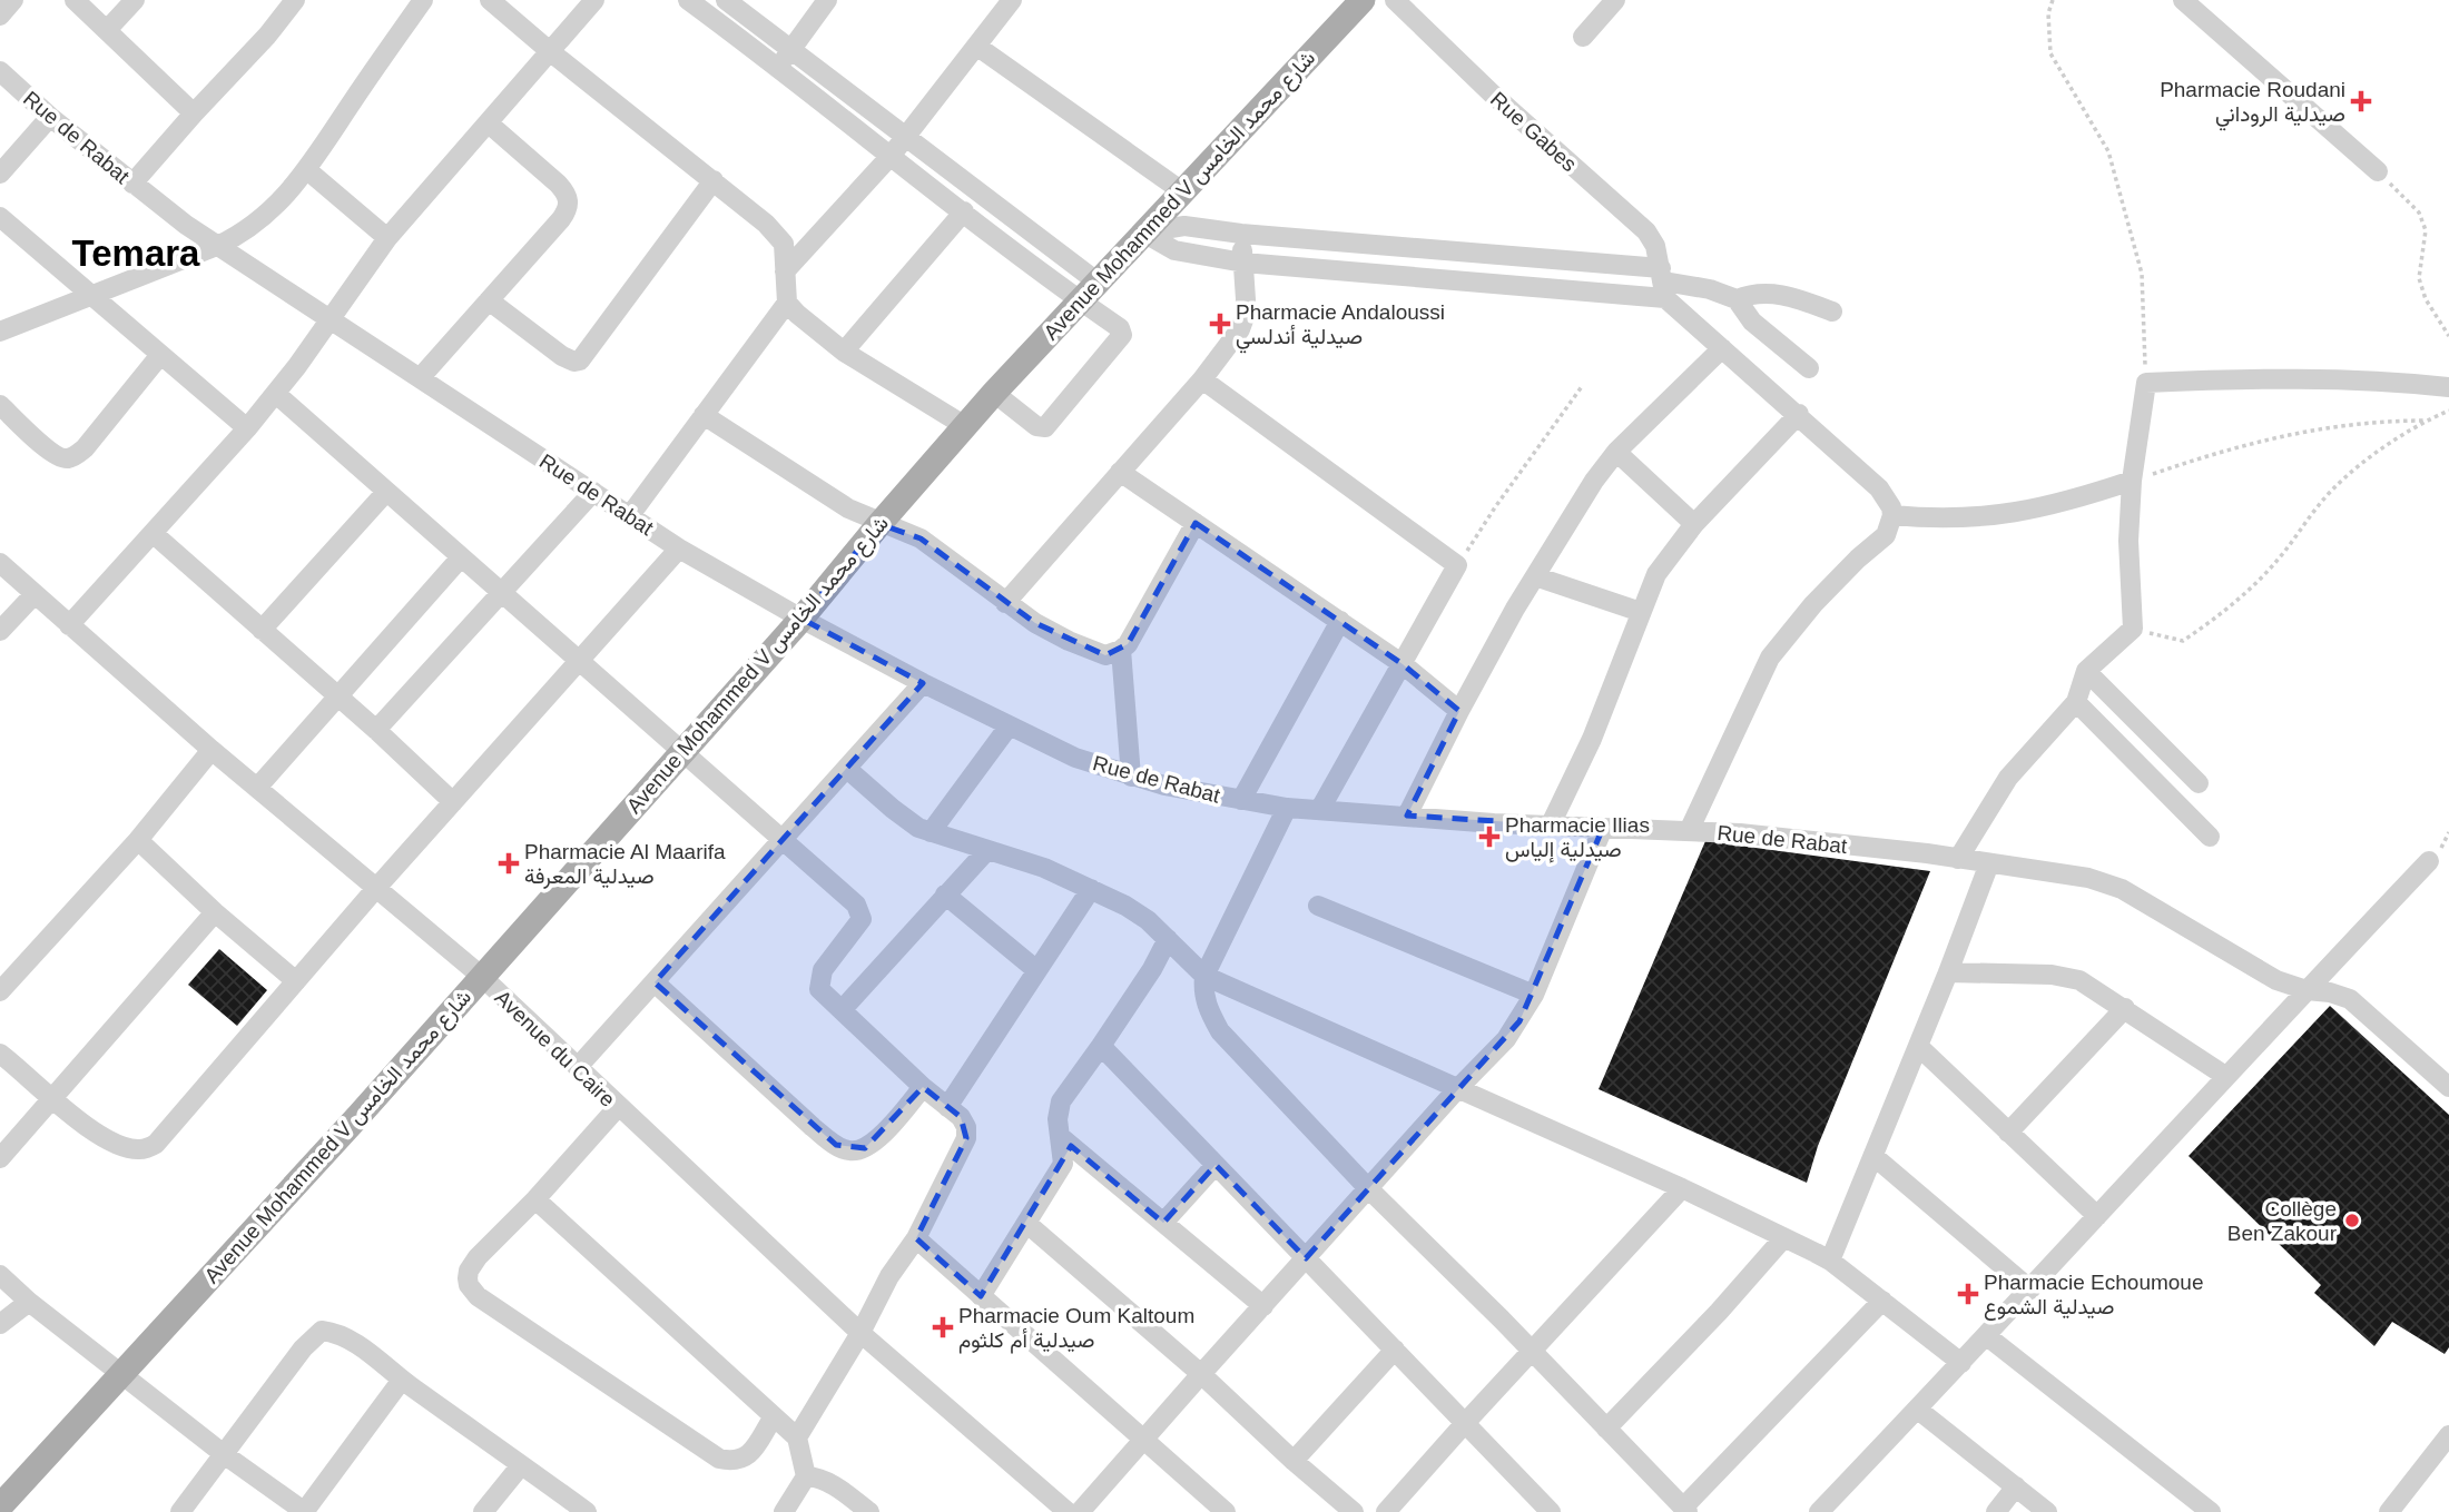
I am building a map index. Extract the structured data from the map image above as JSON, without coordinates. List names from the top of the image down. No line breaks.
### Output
{"streets":{"main road":["Avenue Mohammed V شارع محمد الخامس"],"street":["Rue Gabes","Rue de Rabat","Avenue du Caire"]},"crossings":[["Rue de Rabat","Avenue Mohammed V شارع محمد الخامس"],["Avenue Mohammed V شارع محمد الخامس","Avenue du Caire"]],"districts":["Temara"],"places":{"health":["Pharmacie Roudani صيدلية الروداني","Pharmacie Andaloussi صيدلية أندلسي","Pharmacie Ilias صيدلية إلياس","Pharmacie Al Maarifa صيدلية المعرفة","Pharmacie Echoumoue صيدلية الشموع","Pharmacie Oum Kaltoum صيدلية أم كلثوم"],"other":["Collège Ben Zakour"]}}
